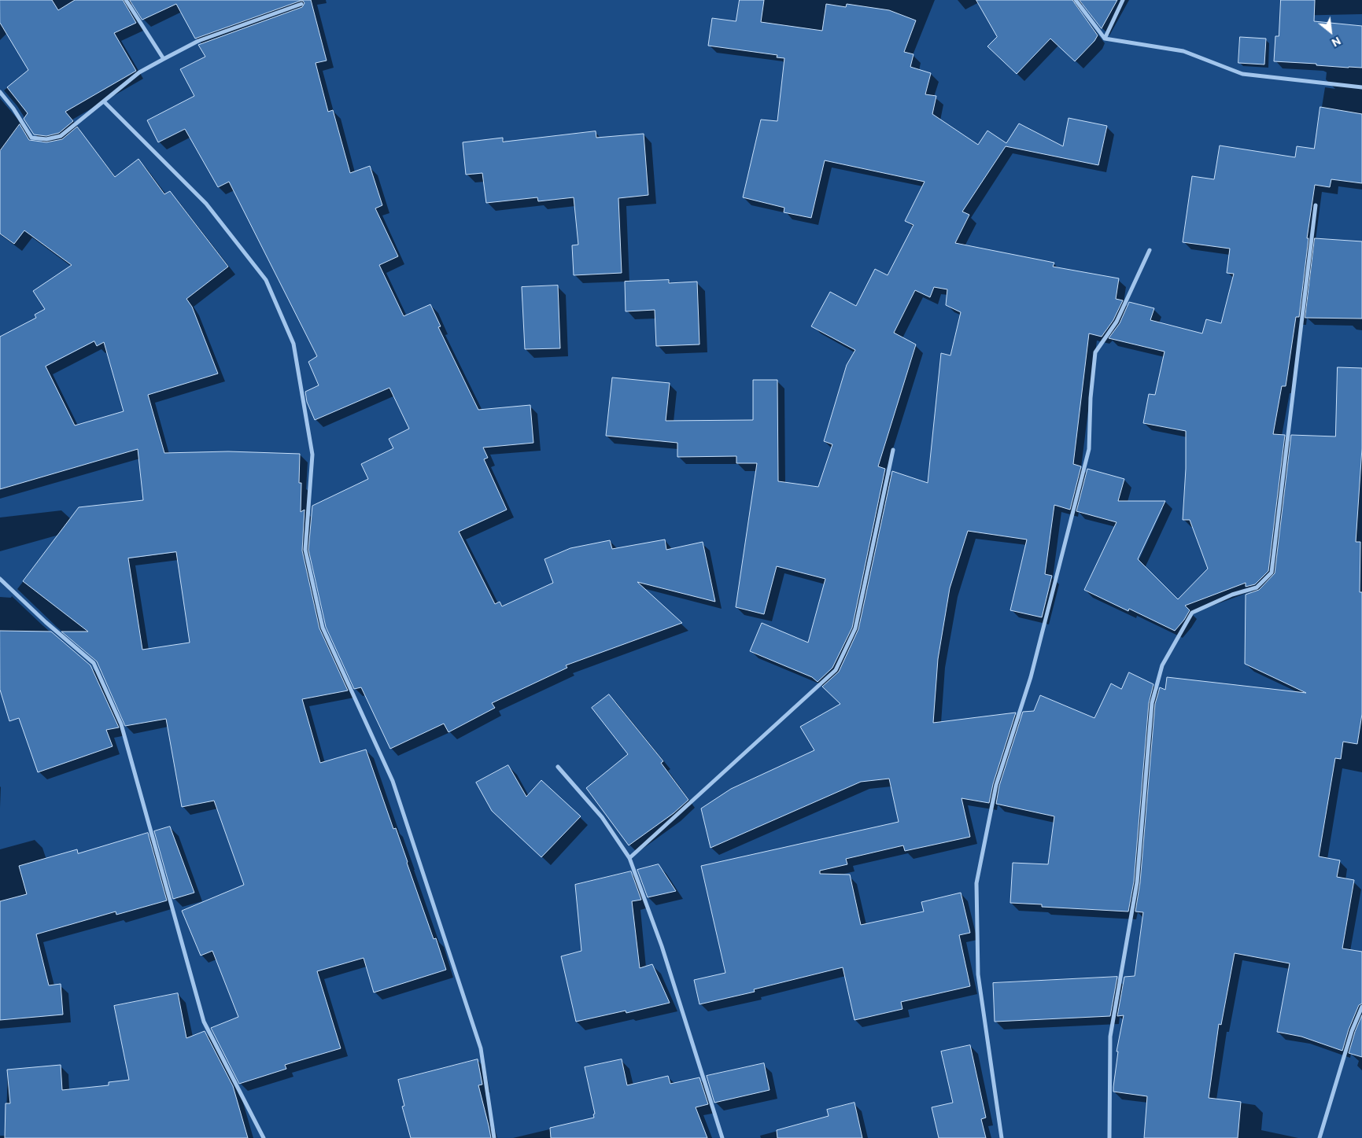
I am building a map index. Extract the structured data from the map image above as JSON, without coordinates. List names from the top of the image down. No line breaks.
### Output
{"north":"bottom right"}
